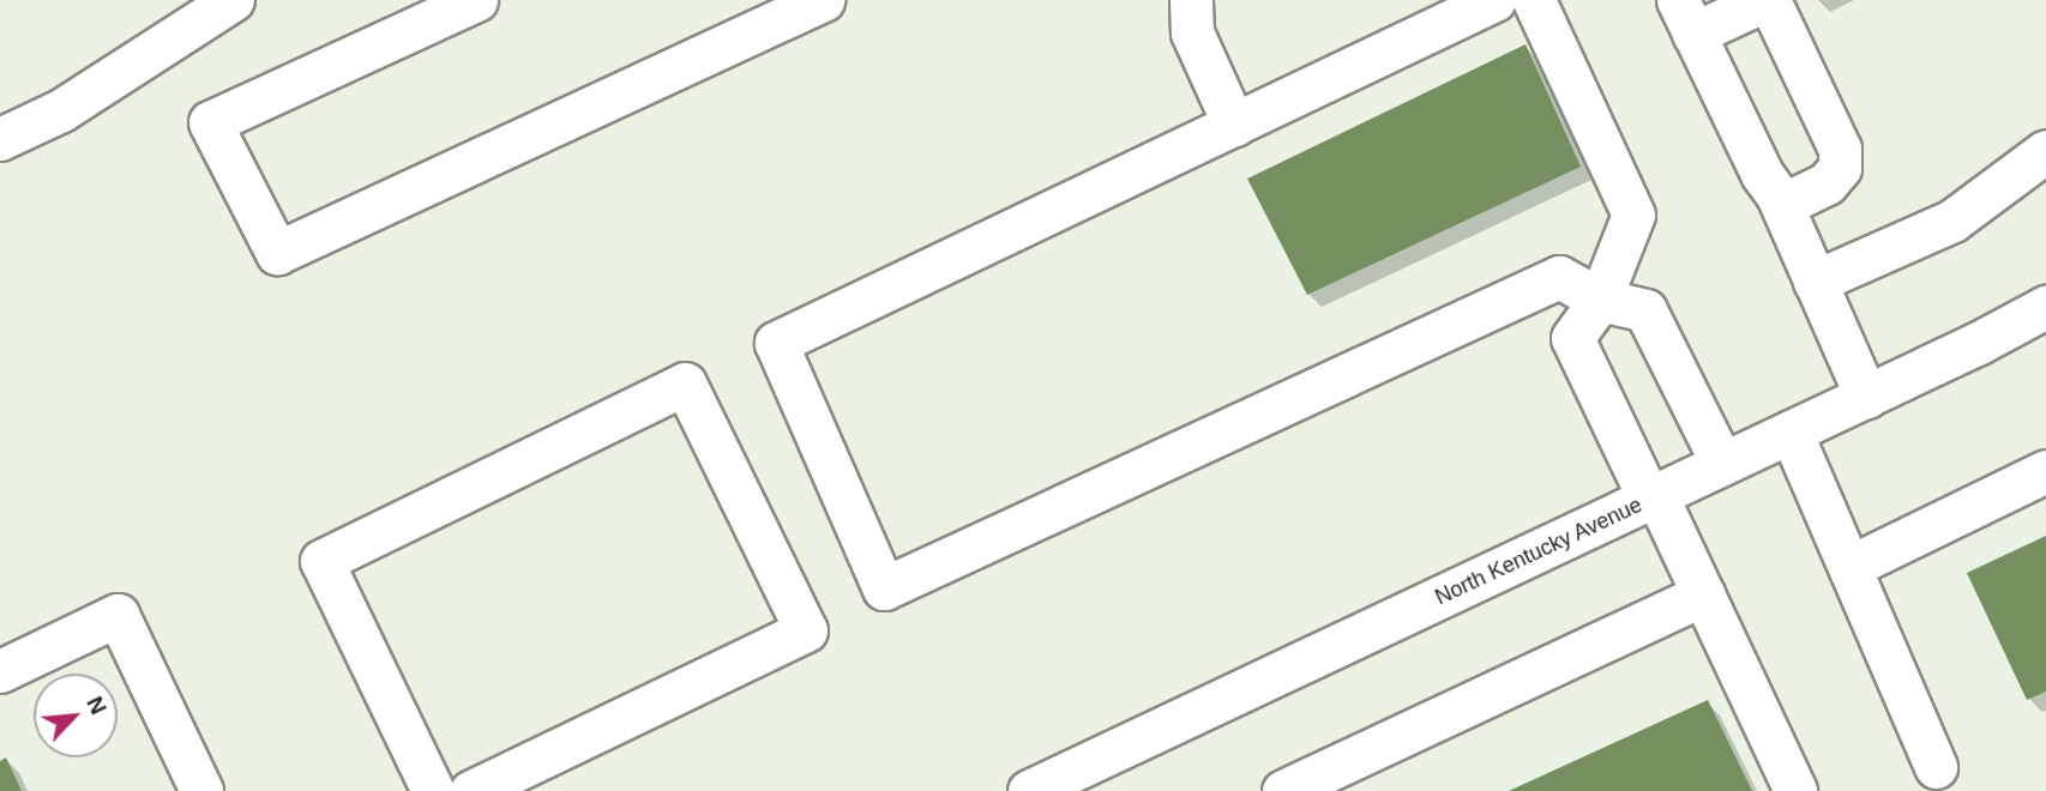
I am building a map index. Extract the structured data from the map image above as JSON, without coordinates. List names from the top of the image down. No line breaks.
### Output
{"streets":{"street":["North Kentucky Avenue"]},"north":"top right"}
